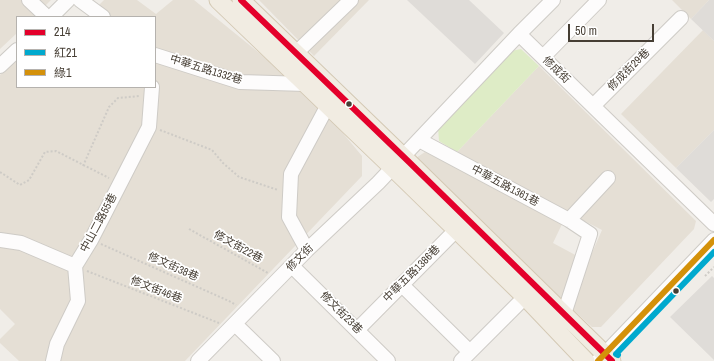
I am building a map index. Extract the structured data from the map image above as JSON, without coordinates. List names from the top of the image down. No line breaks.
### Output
{"streets":{"street":["中華五路1332巷","修成街","修成街29巷","中華五路1361巷","中山二路55巷","修文街","中華五路1386巷","修文街23巷"],"path":["修文街22巷","修文街38巷","修文街46巷"]},"crossings":[["修成街","修成街29巷"],["中山二路55巷","修文街38巷"],["中山二路55巷","修文街46巷"],["修文街22巷","修文街"],["修文街","修文街38巷"],["修文街","修文街46巷"],["修文街","修文街23巷"],["中華五路1386巷","修文街23巷"]],"lines":["transit line 214","transit line 綠1","transit line 紅21"],"legend":["214","紅21","綠1"],"scale_bar":"50 m"}
